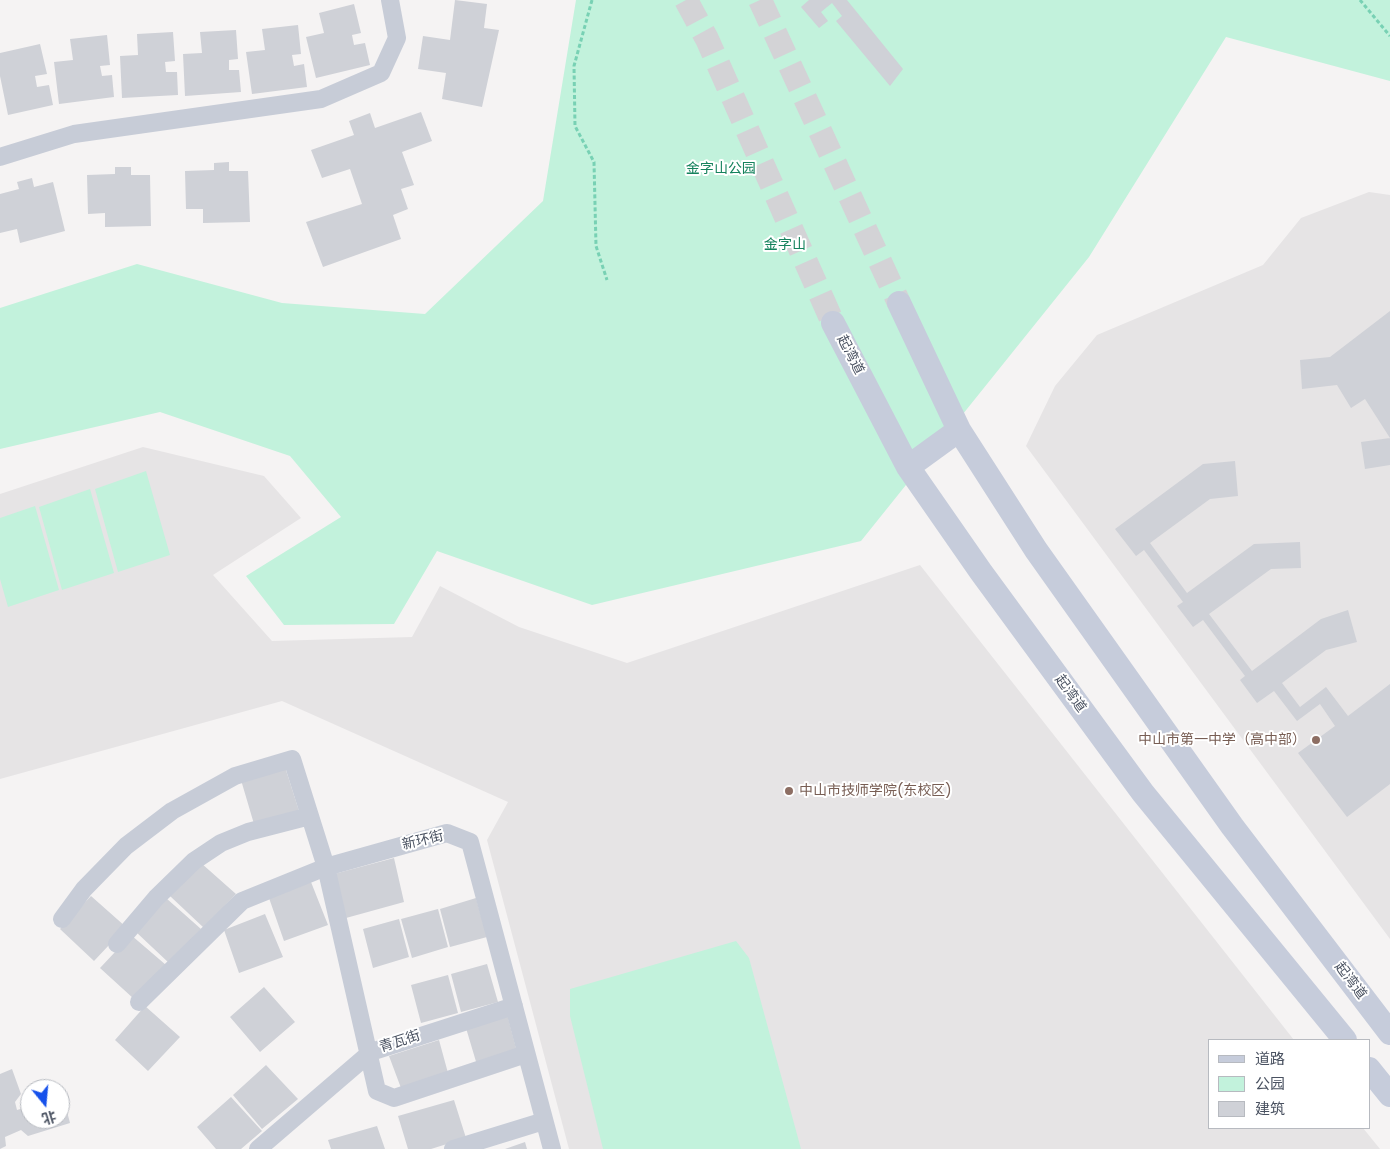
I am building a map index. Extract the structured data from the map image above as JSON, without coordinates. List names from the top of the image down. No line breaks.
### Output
{"streets":{"main road":["起湾道"],"street":["新环街","青瓦街"]},"crossings":[["新环街","青瓦街"]],"parks":["金字山公园","金字山"],"places":["中山市第一中学（高中部）","中山市技师学院(东校区)"],"legend":["道路","公园","建筑"],"north":"bottom"}
